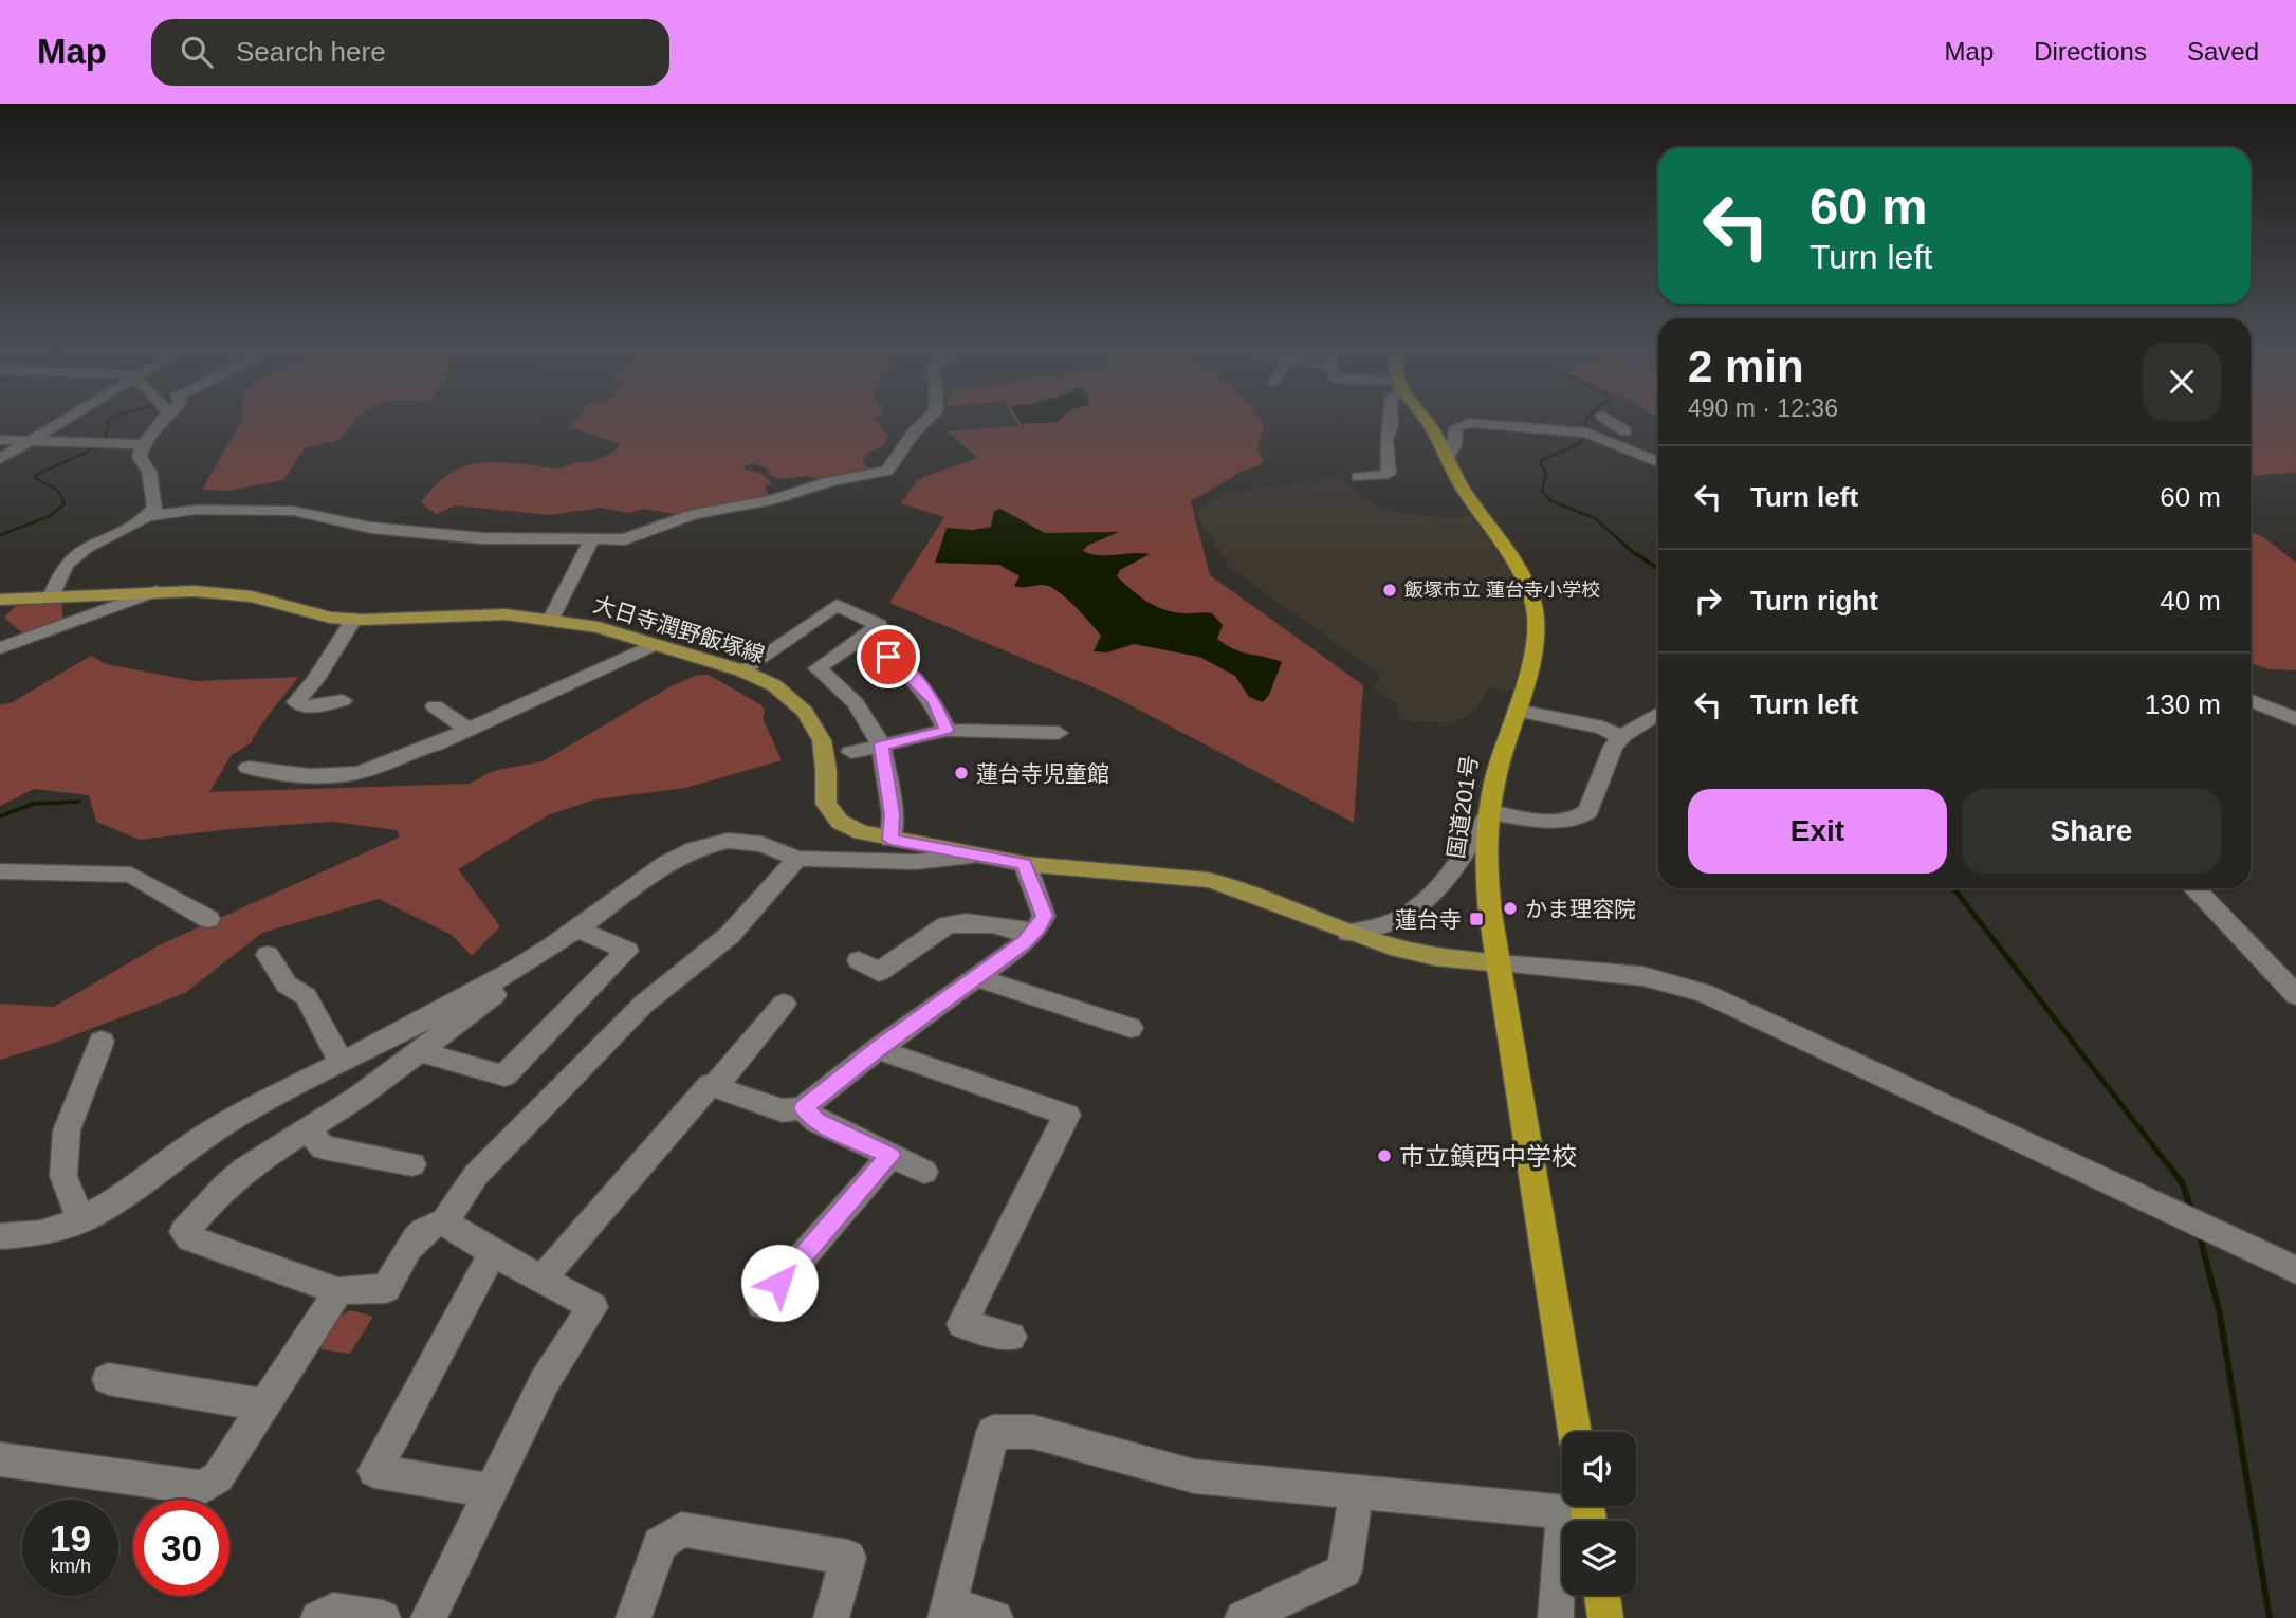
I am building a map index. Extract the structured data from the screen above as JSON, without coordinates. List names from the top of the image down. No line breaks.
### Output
{"streets":{"highway":["国道201号"],"main road":["大日寺潤野飯塚線"]},"crossings":[["大日寺潤野飯塚線","国道201号"]],"places":{"other":["飯塚市立 蓮台寺小学校","蓮台寺児童館","かま理容院","市立鎮西中学校"],"transit":["蓮台寺"]},"page":{"header":"Map","search":"Search here","nav":["Map","Directions","Saved"],"turn":["60 m","Turn left"],"heading":["2 min","490 m · 12:36"],"list":[{"name":"Turn left","value":"60 m"},{"name":"Turn right","value":"40 m"},{"name":"Turn left","value":"130 m"}],"buttons":["Exit","Share"],"speed":"19 km/h","limit":"30"}}
